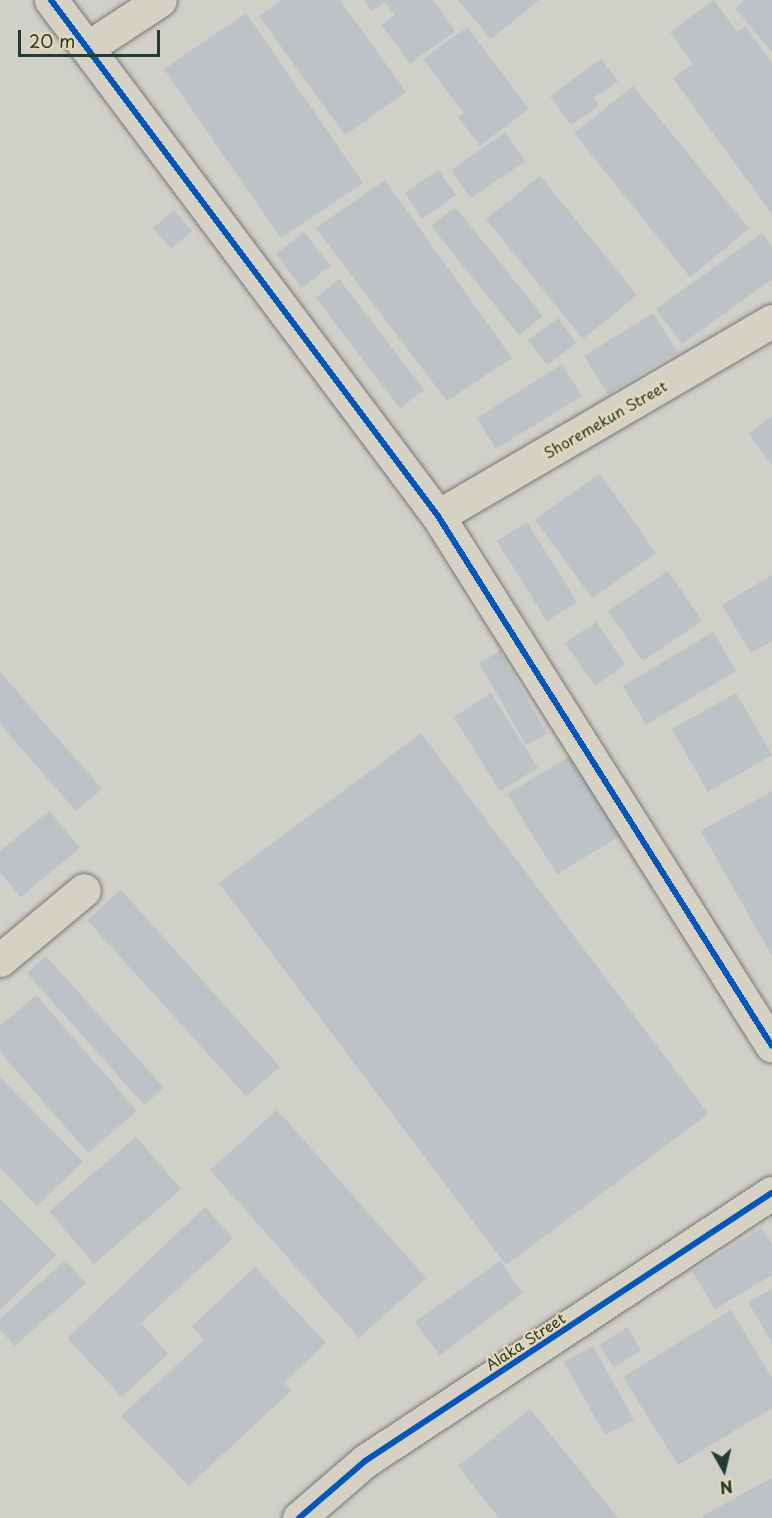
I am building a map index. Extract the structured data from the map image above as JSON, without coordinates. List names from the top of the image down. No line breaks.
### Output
{"streets":{"street":["Shoremekun Street","Alaka Street"]},"scale_bar":"20 m","north":"bottom"}
